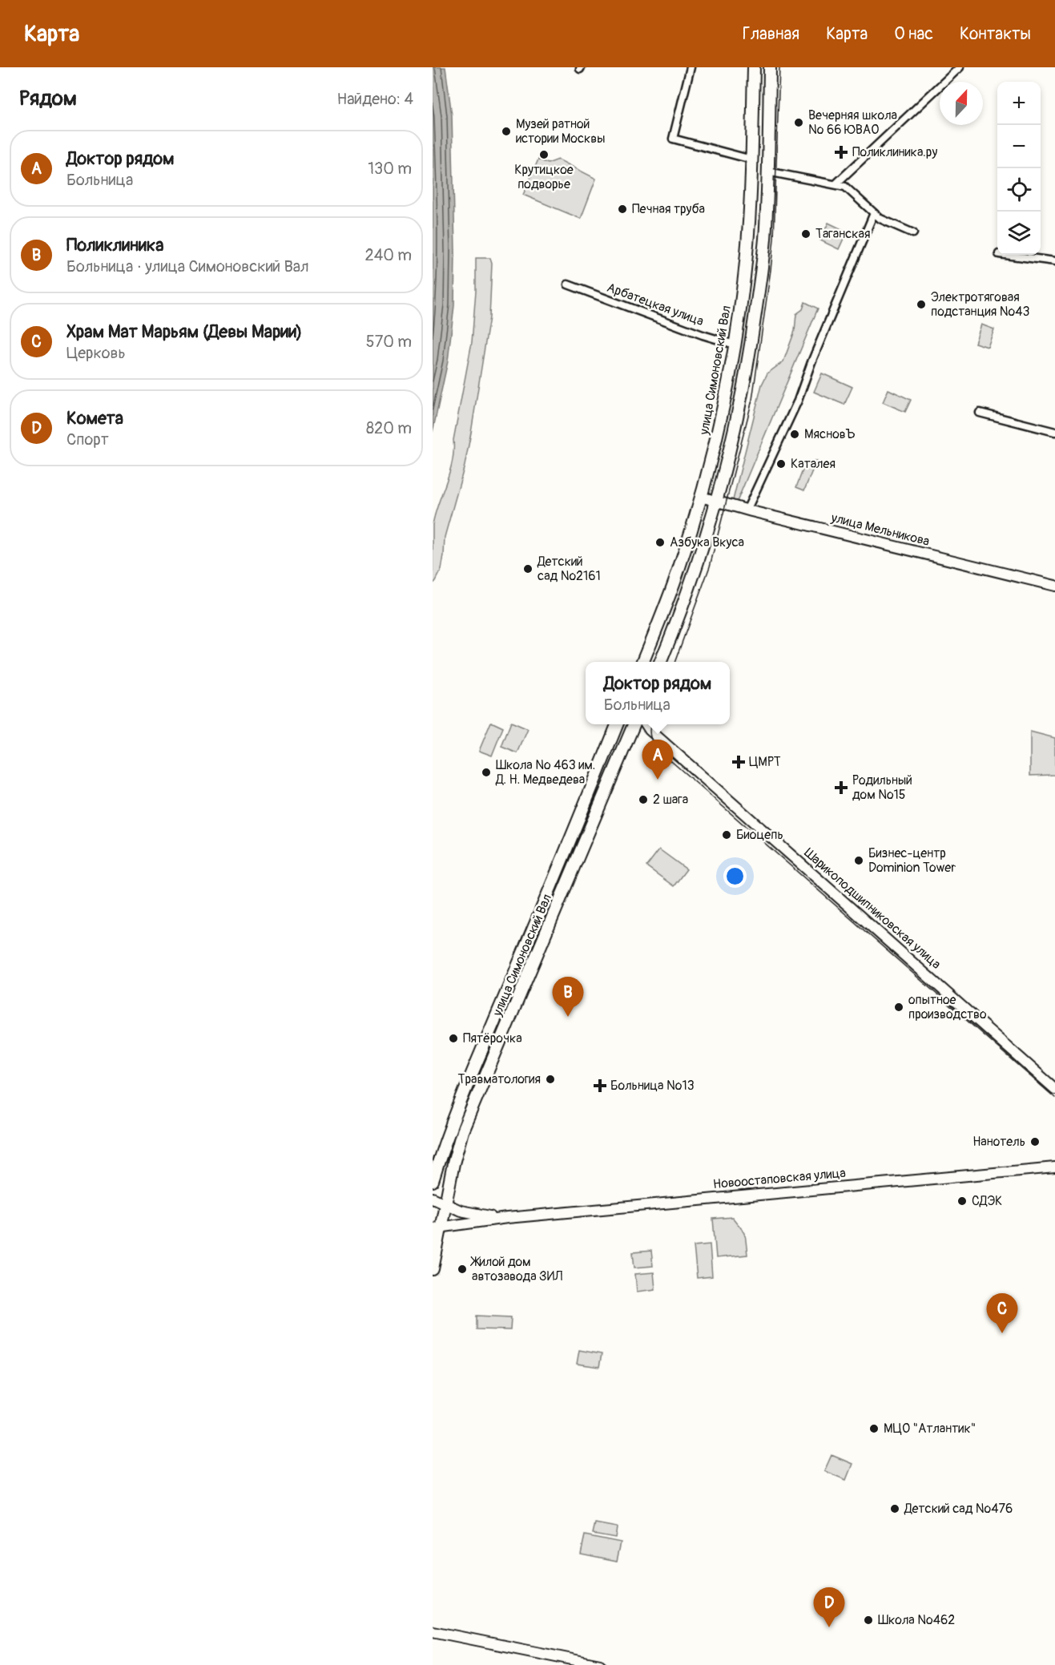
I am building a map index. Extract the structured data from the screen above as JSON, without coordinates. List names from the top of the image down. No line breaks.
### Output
{"streets":{"main road":["улица Симоновский Вал"],"street":["Арбатецкая улица","улица Мельникова","Шарикоподшипниковская улица","Новоостаповская улица"]},"crossings":[["Арбатецкая улица","улица Симоновский Вал"],["улица Симоновский Вал","улица Мельникова"],["улица Симоновский Вал","Новоостаповская улица"]],"places":{"other":["Вечерняя школа № 66 ЮВАО","Музей ратной истории Москвы","Крутицкое подворье","Печная труба","Таганская","Электротяговая подстанция №43","МясновЪ","Каталея","Азбука Вкуса","Детский сад №2161","Школа № 463 им. Д. Н. Медведева","2 шага","Биоцепь","Бизнес-центр Dominion Tower","опытное производство","Пятёрочка","Травматология","Нанотель","СДЭК","Жилой дом автозавода ЗИЛ","МЦО \"Атлантик\"","Детский сад №476","Школа №462"],"health":["Поликлиника.ру","ЦМРТ","Родильный дом №15","Больница №13"]},"north":"top","page":{"header":"Карта","nav":["Главная","Карта","О нас","Контакты"],"heading":["Рядом","Найдено: 4"],"map_buttons":["+","−"],"list":[{"mark":"A","name":"Доктор рядом","note":"Больница","value":"130 m"},{"mark":"B","name":"Поликлиника","note":"Больница · улица Симоновский Вал","value":"240 m"},{"mark":"C","name":"Храм Мат Марьям (Девы Марии)","note":"Церковь","value":"570 m"},{"mark":"D","name":"Комета","note":"Спорт","value":"820 m"}],"popup":["Доктор рядом","Больница"],"pins":["A","B","C","D"]}}
